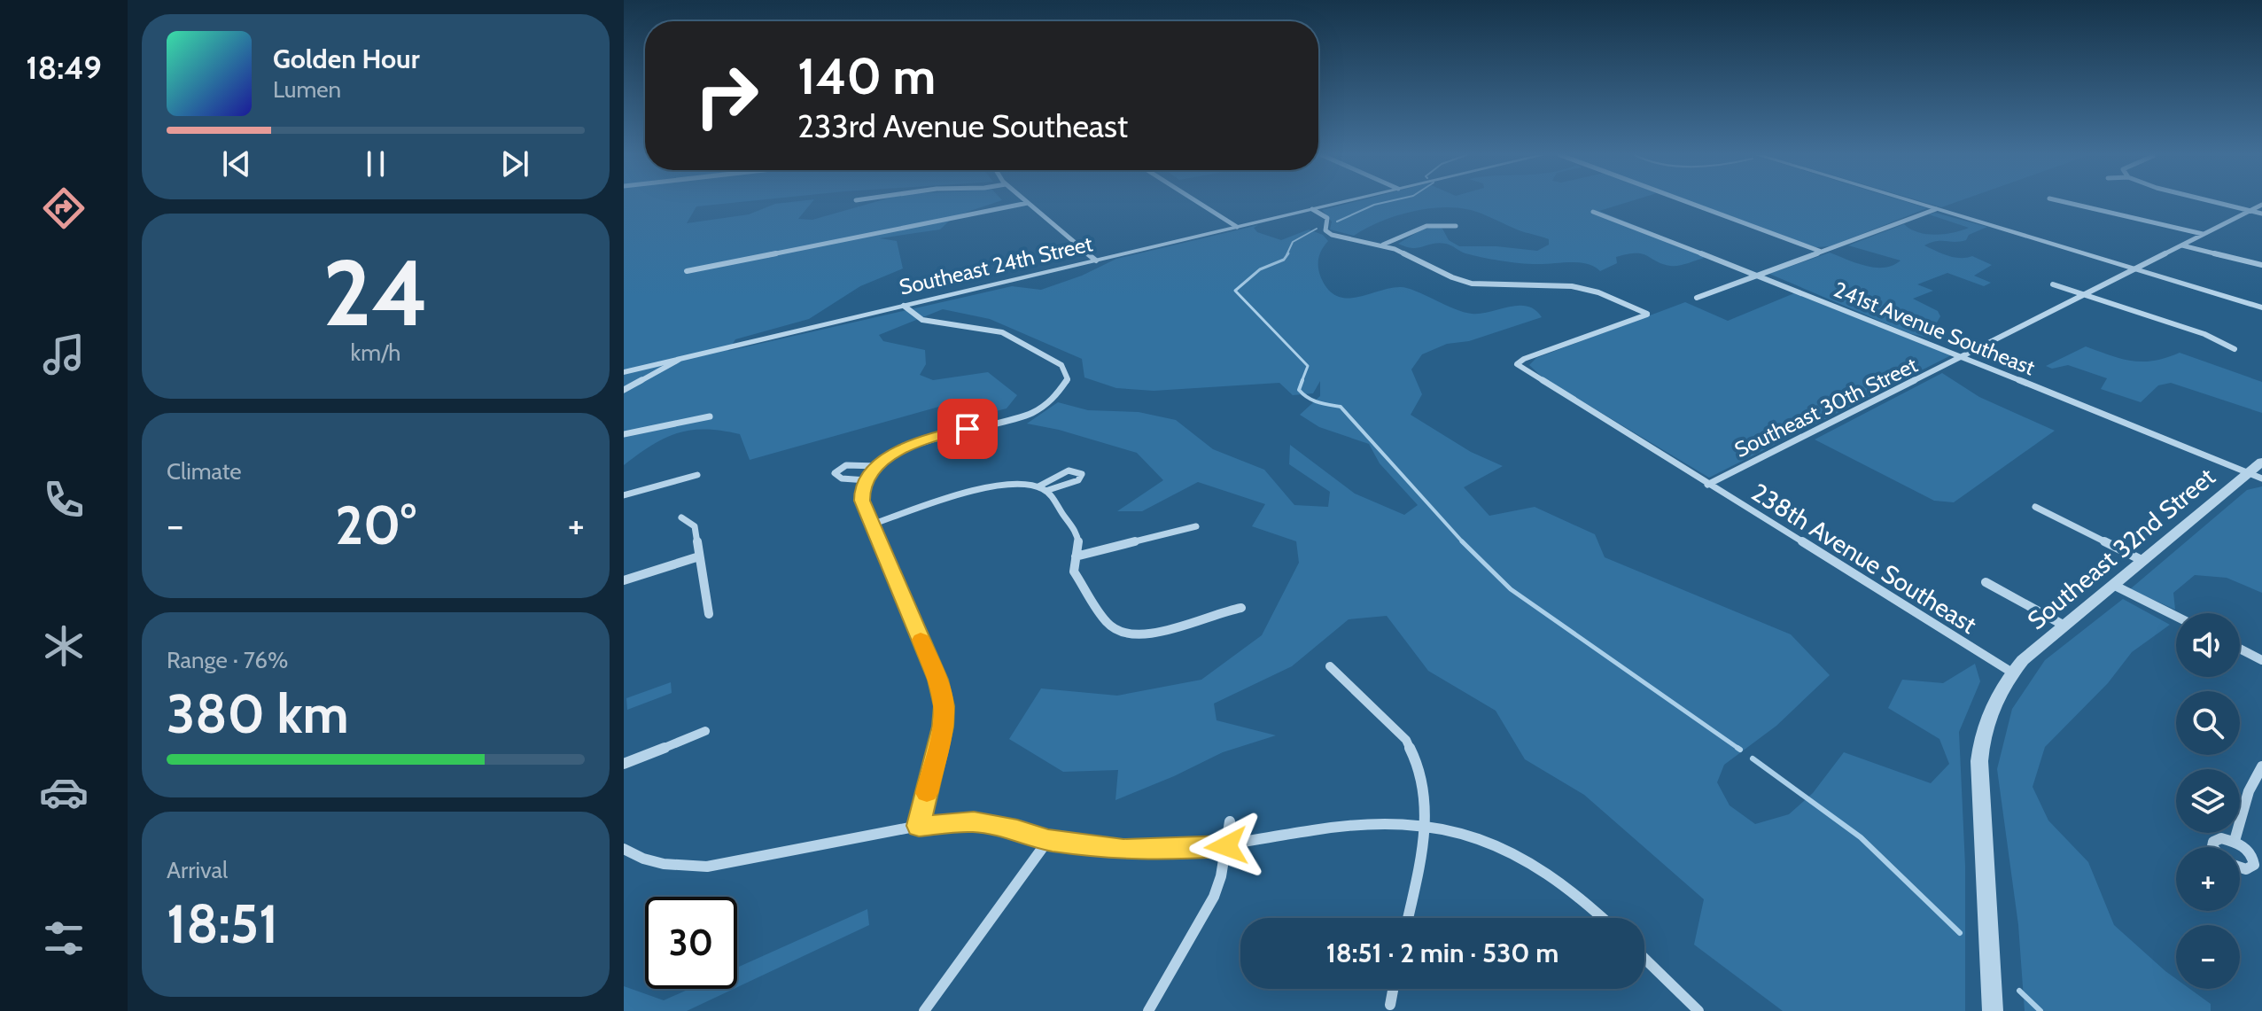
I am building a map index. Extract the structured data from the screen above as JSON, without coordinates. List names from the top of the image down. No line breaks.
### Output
{"streets":{"street":["Southeast 24th Street","241st Avenue Southeast","Southeast 30th Street","Southeast 32nd Street","238th Avenue Southeast"]},"crossings":[["241st Avenue Southeast","Southeast 30th Street"],["241st Avenue Southeast","Southeast 32nd Street"],["Southeast 30th Street","238th Avenue Southeast"],["Southeast 32nd Street","238th Avenue Southeast"]],"page":{"tabs":"18:49","turn":["140 m","233rd Avenue Southeast"],"song":["Golden Hour","Lumen"],"tile":[["24","km/h"],"Climate",["Range · 76%","380 km"],["Arrival","18:51"]],"heat":["−","20°","+"],"map_buttons":["+","−"],"limit":"30","trip":"18:51 · 2 min · 530 m"}}
